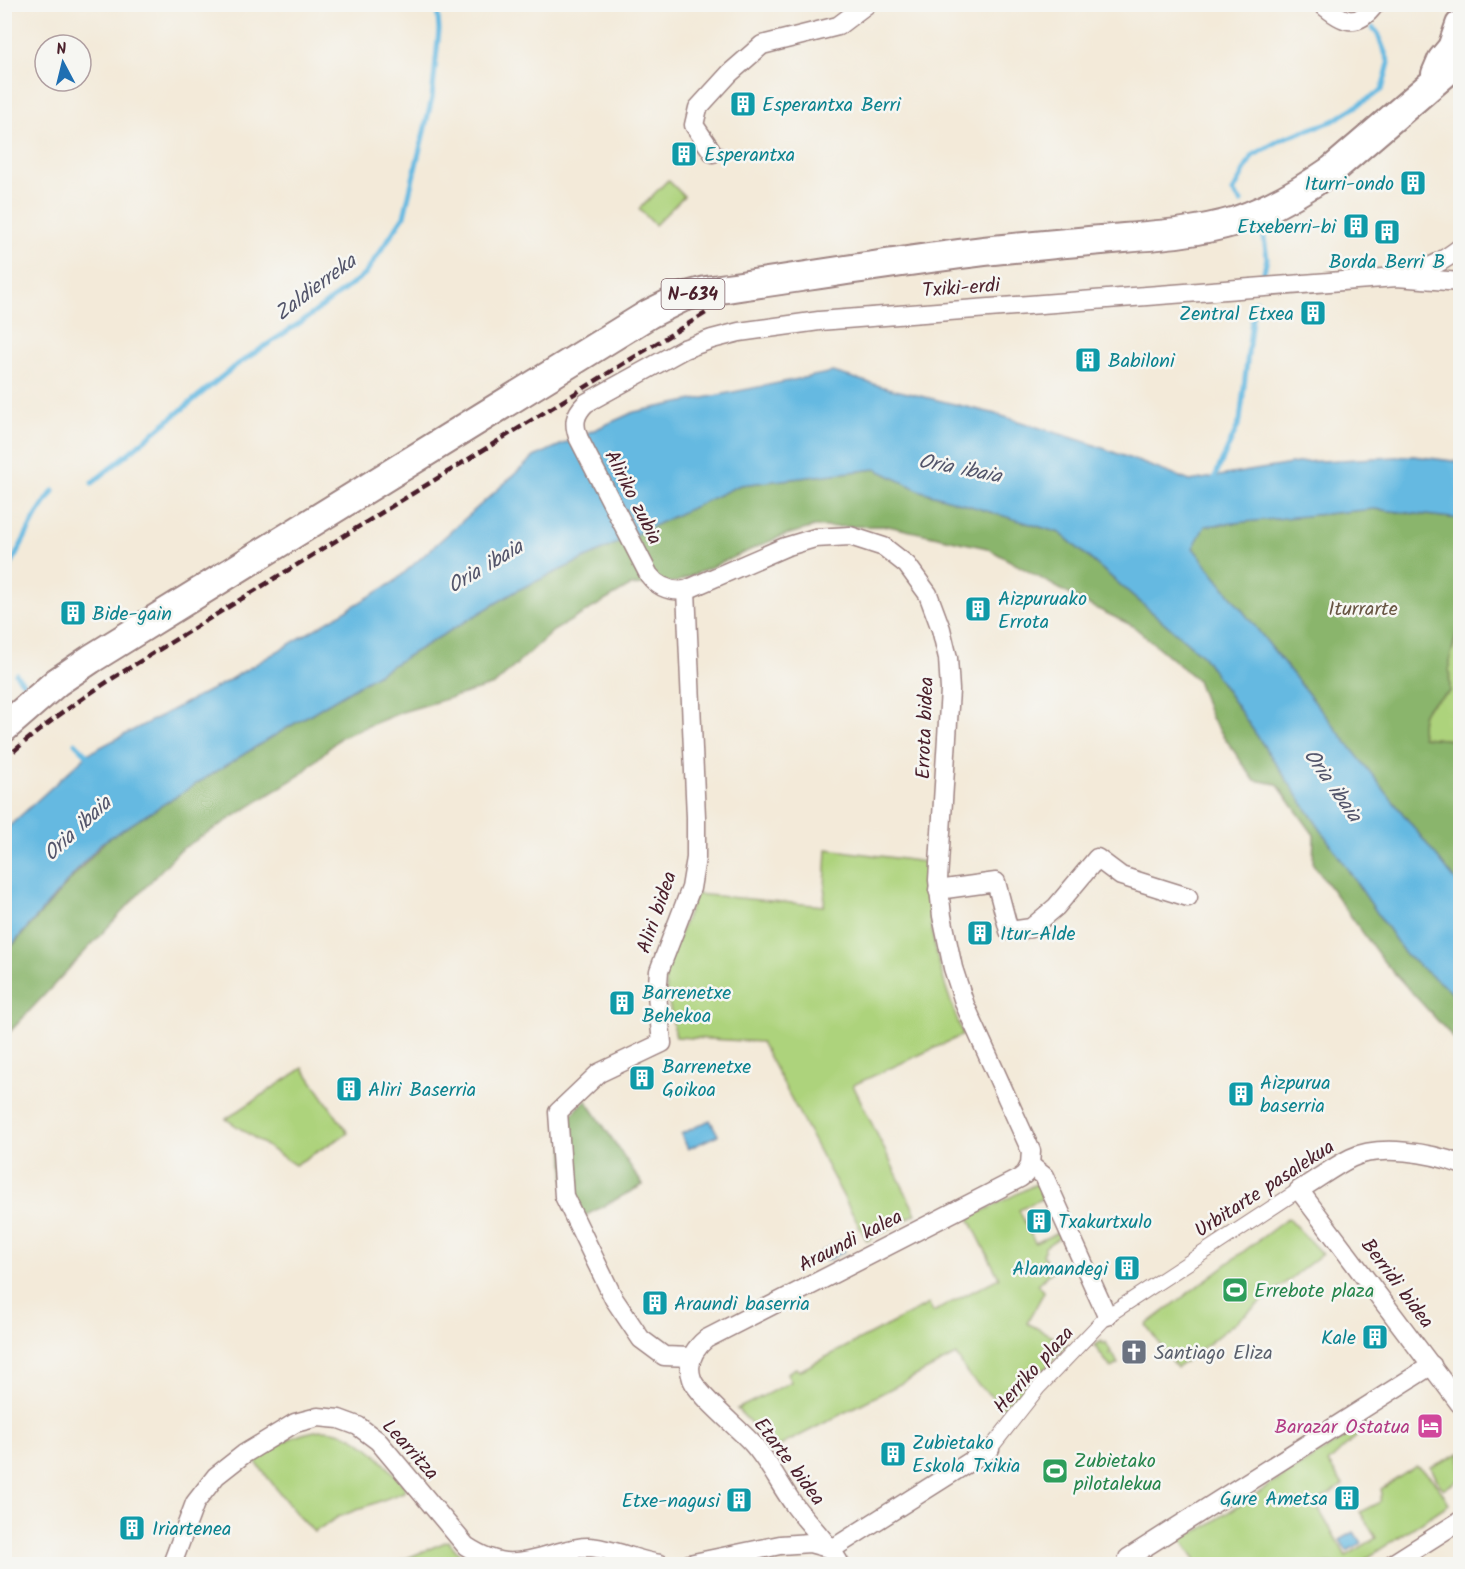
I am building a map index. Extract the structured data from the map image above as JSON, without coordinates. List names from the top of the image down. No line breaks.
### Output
{"streets":{"highway":["N-634"],"street":["Txiki-erdi","Aliriko zubia","Errota bidea","Aliri bidea","Urbitarte pasalekua","Araundi kalea","Berridi bidea","Herriko plaza","Learritza","Etarte bidea"]},"crossings":[["Txiki-erdi","Aliriko zubia"],["Aliriko zubia","Errota bidea"],["Aliriko zubia","Aliri bidea"],["Errota bidea","Aliri bidea"],["Errota bidea","Urbitarte pasalekua"],["Errota bidea","Araundi kalea"],["Errota bidea","Herriko plaza"],["Aliri bidea","Araundi kalea"],["Aliri bidea","Etarte bidea"],["Urbitarte pasalekua","Berridi bidea"],["Urbitarte pasalekua","Herriko plaza"],["Araundi kalea","Etarte bidea"]],"water":["Zaldierreka","Oria ibaia"],"parks":["Iturrarte"],"places":{"building":["Esperantxa Berri","Esperantxa","Iturri-ondo","Etxeberri-bi","Borda Berri B","Zentral Etxea","Babiloni","Aizpuruako Errota","Bide-gain","Itur-Alde","Barrenetxe Behekoa","Barrenetxe Goikoa","Aliri Baserria","Aizpurua baserria","Txakurtxulo","Alamandegi","Araundi baserria","Kale","Zubietako Eskola Txikia","Gure Ametsa","Etxe-nagusi","Iriartenea"],"sports":["Errebote plaza","Zubietako pilotalekua"],"church":["Santiago Eliza"],"hotel":["Barazar Ostatua"]},"north":"top"}
